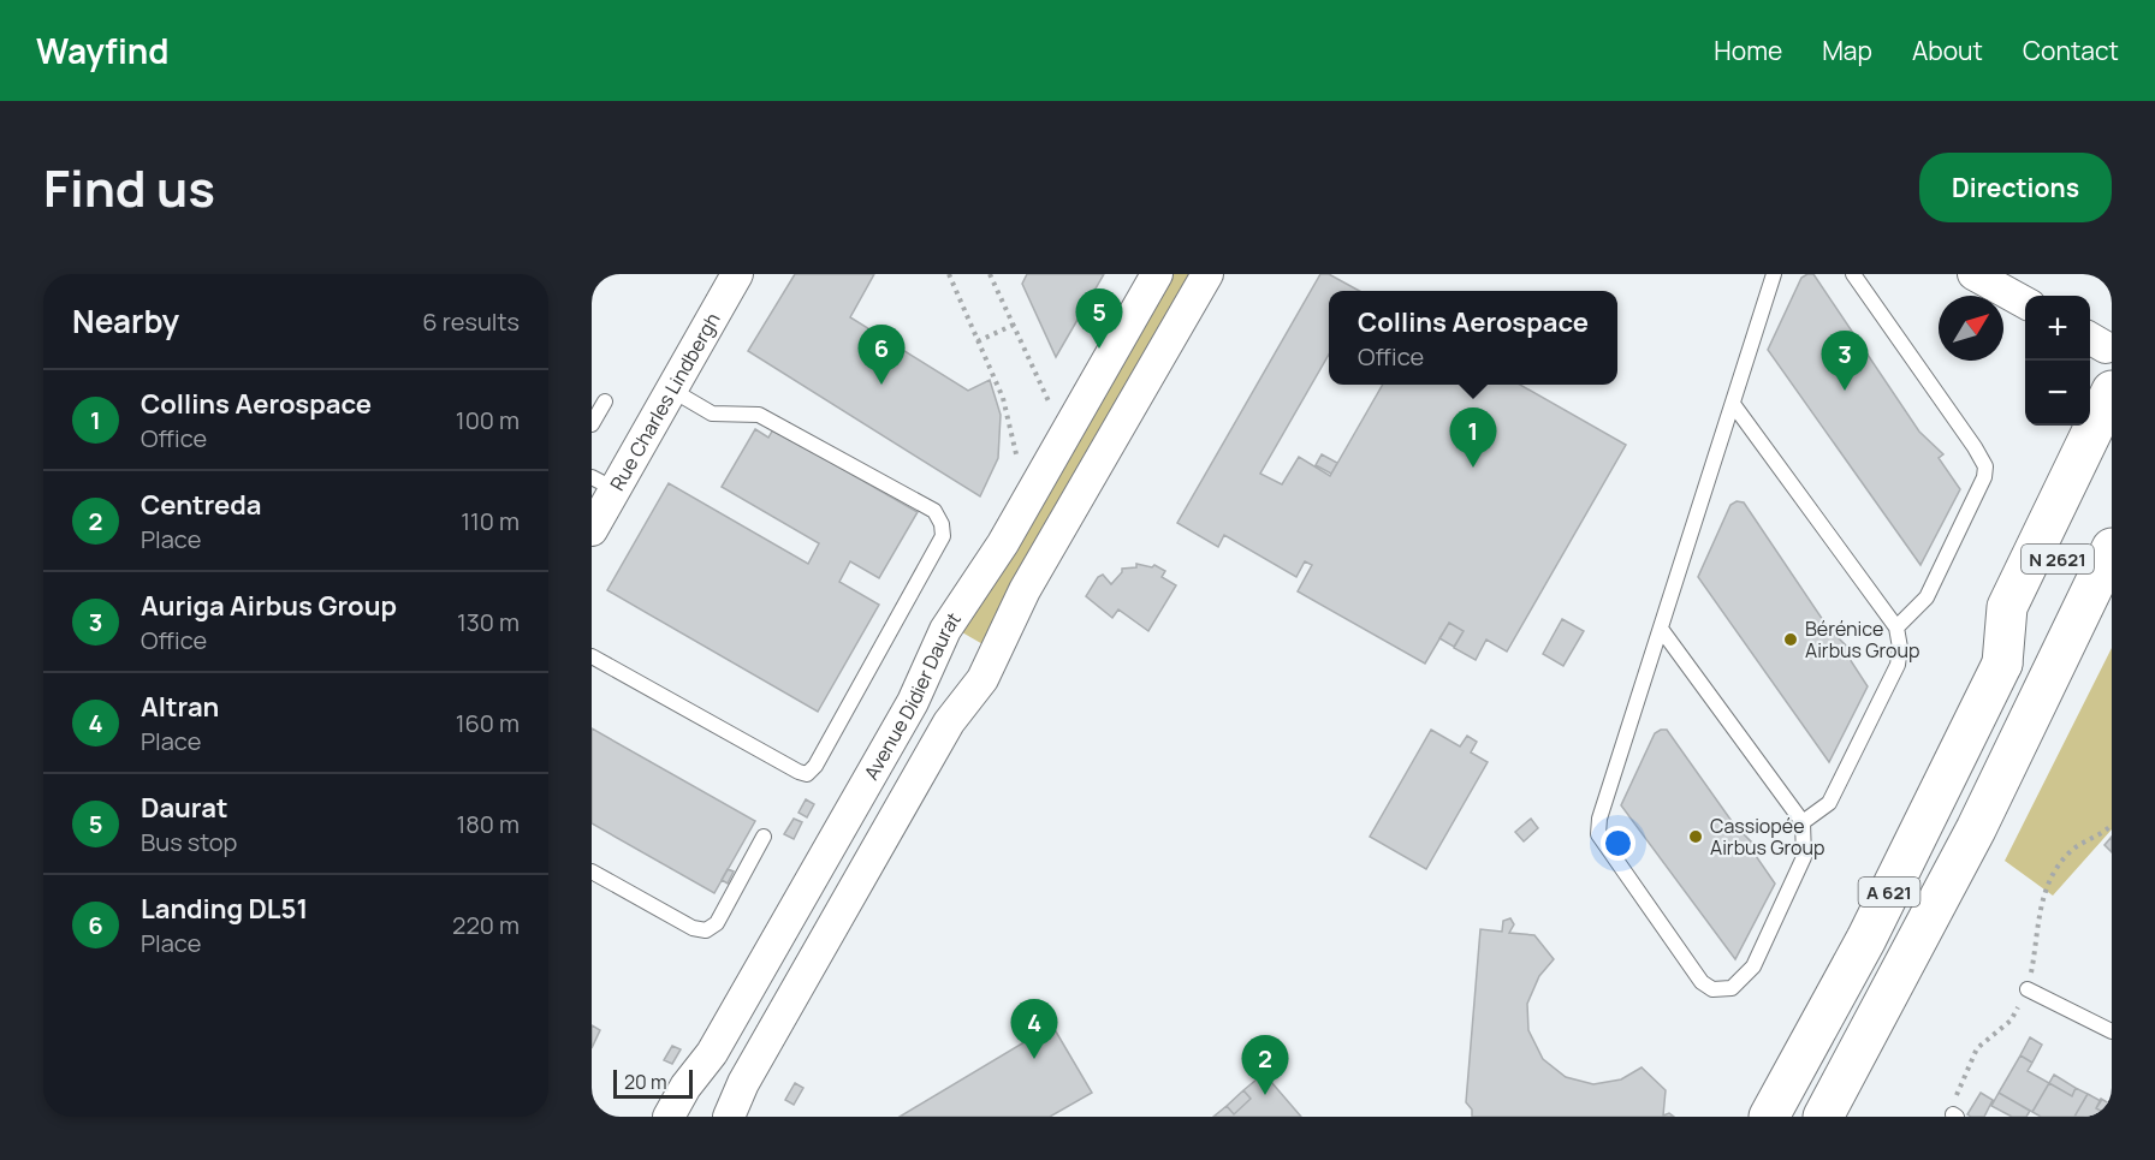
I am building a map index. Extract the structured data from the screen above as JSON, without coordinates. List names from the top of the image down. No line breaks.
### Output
{"streets":{"highway":["N 2621","A 621"],"street":["Rue Charles Lindbergh","Avenue Didier Daurat"]},"crossings":[["N 2621","A 621"]],"places":["Bérénice Airbus Group","Cassiopée Airbus Group"],"scale_bar":"20 m","north":"top right","page":{"header":"Wayfind","nav":["Home","Map","About","Contact"],"title":"Find us","buttons":"Directions","heading":["Nearby","6 results"],"pins":["5","6","3","1","4","2"],"popup":["Collins Aerospace","Office"],"map_buttons":["+","−"],"list":[{"mark":"1","name":"Collins Aerospace","note":"Office","value":"100 m"},{"mark":"2","name":"Centreda","note":"Place","value":"110 m"},{"mark":"3","name":"Auriga Airbus Group","note":"Office","value":"130 m"},{"mark":"4","name":"Altran","note":"Place","value":"160 m"},{"mark":"5","name":"Daurat","note":"Bus stop","value":"180 m"},{"mark":"6","name":"Landing DL51","note":"Place","value":"220 m"}],"scale":"20 m"}}
